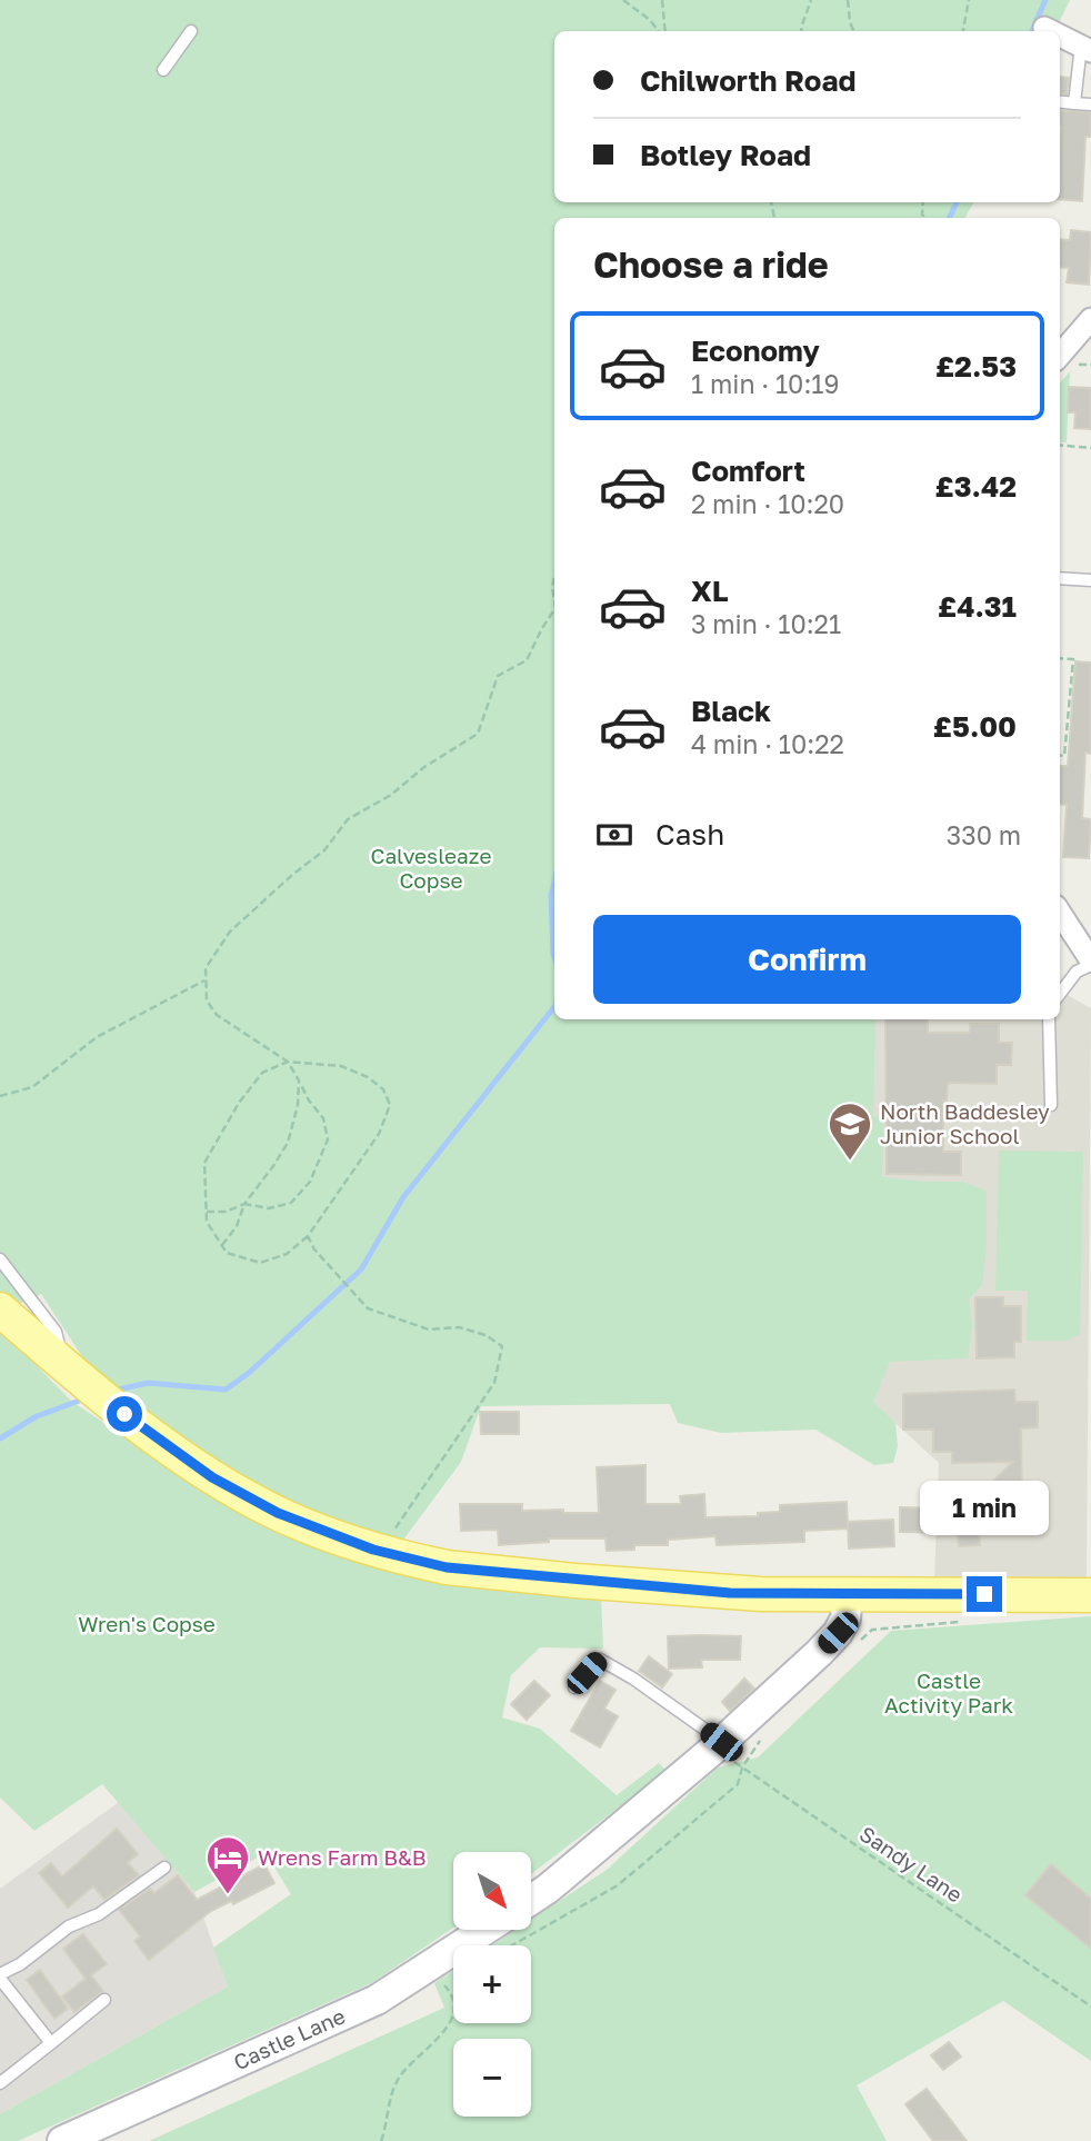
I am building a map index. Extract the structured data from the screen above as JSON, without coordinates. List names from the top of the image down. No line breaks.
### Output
{"streets":{"street":["Castle Lane"],"path":["Sandy Lane"]},"parks":["Calvesleaze Copse","Wren's Copse","Castle Activity Park"],"places":{"school or university":["North Baddesley Junior School"],"hotel":["Wrens Farm B&B"]},"north":"bottom right","page":{"banner":["Chilworth Road","Botley Road"],"heading":"Choose a ride","list":[{"name":"Economy","note":"1 min · 10:19","value":"£2.53"},{"name":"Comfort","note":"2 min · 10:20","value":"£3.42"},{"name":"XL","note":"3 min · 10:21","value":"£4.31"},{"name":"Black","note":"4 min · 10:22","value":"£5.00"}],"pay":["Cash","330 m"],"buttons":"Confirm","bubble":"1 min","map_buttons":["+","−"]}}
